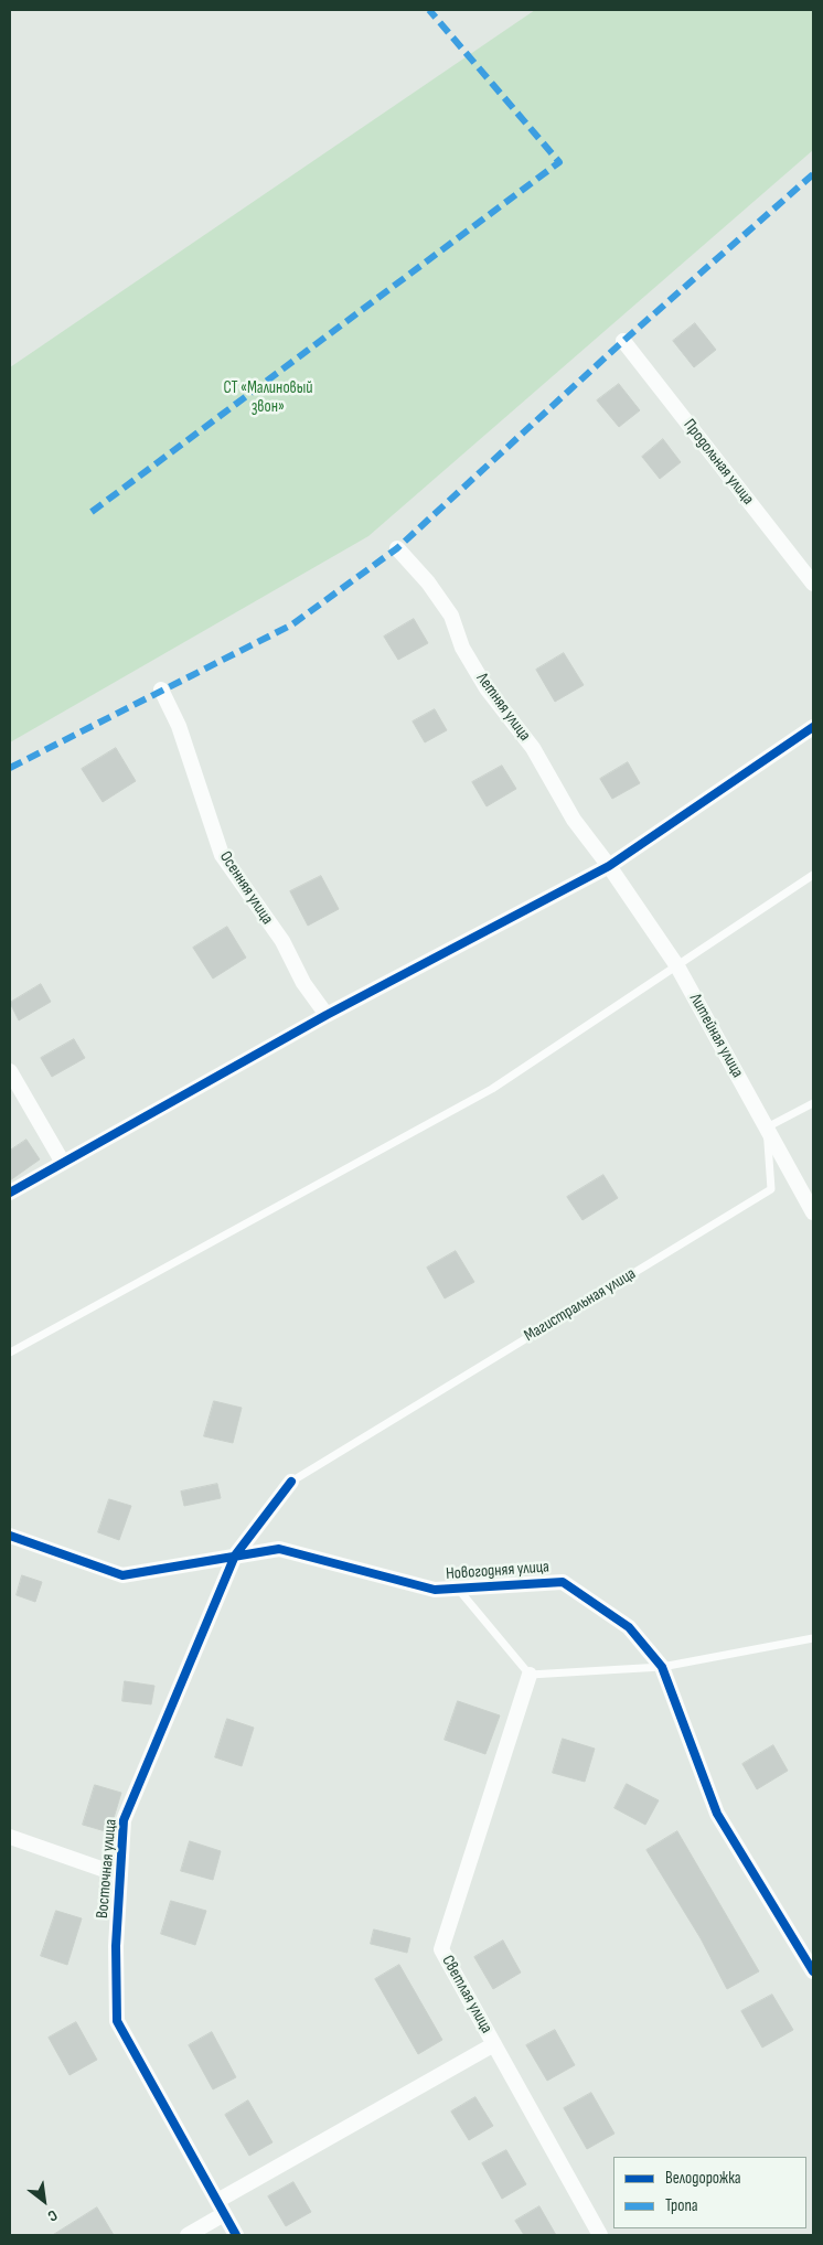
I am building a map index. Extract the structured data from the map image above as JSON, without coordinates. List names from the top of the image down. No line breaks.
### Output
{"streets":{"street":["Продольная улица","Летняя улица","Осенняя улица","Литейная улица","Новогодняя улица","Восточная улица","Светлая улица"],"lane":["Магистральная улица"]},"crossings":[["Летняя улица","Литейная улица"],["Литейная улица","Магистральная улица"],["Магистральная улица","Восточная улица"],["Новогодняя улица","Восточная улица"]],"parks":["СТ «Малиновый звон»"],"legend":["Велодорожка","Тропа"],"north":"bottom right"}
